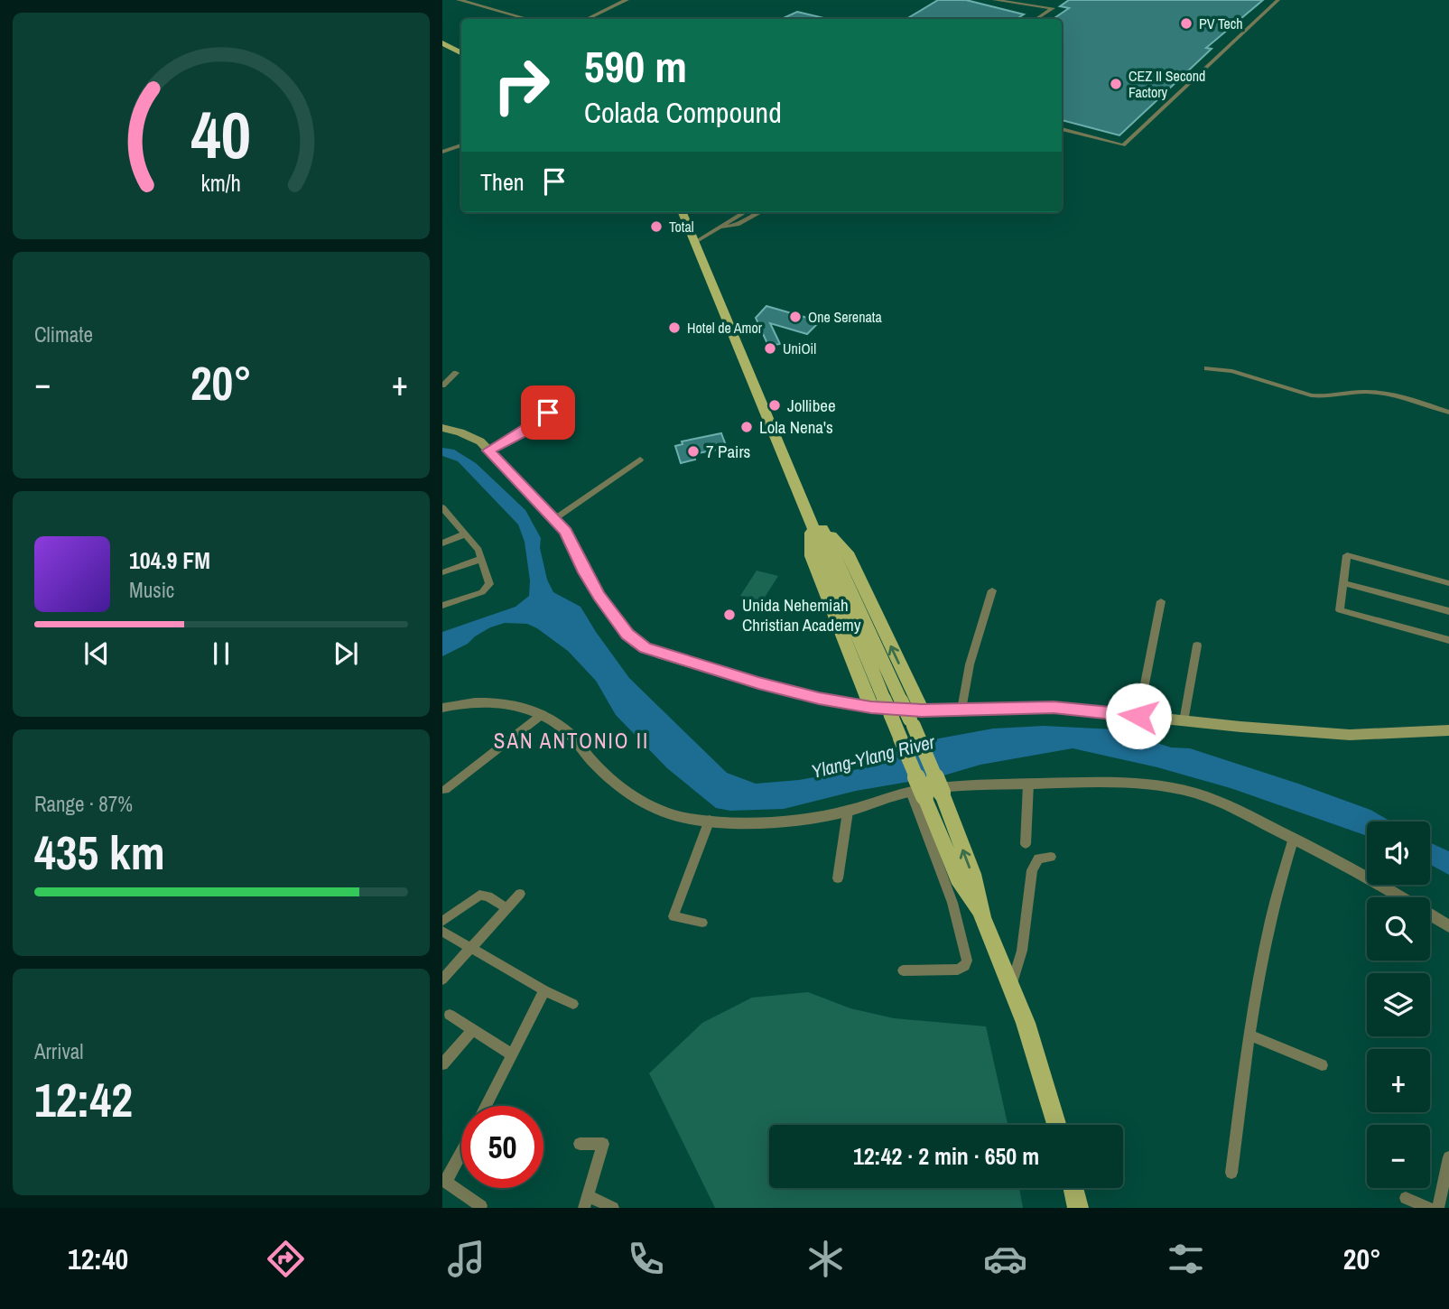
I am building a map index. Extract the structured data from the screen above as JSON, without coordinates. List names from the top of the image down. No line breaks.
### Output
{"districts":["SAN ANTONIO II"],"water":["Ylang-Ylang River"],"places":["PV Tech","CEZ II Second Factory","Total","One Serenata","Hotel de Amor","UniOil","Jollibee","Lola Nena's","7 Pairs","Unida Nehemiah Christian Academy"],"page":{"turn":["590 m","Colada Compound"],"then":"Then","tile":["Climate",["Range · 87%","435 km"],["Arrival","12:42"]],"heat":["−","20°","+"],"song":["104.9 FM","Music"],"map_buttons":["+","−"],"limit":"50","trip":"12:42 · 2 min · 650 m","tabs":["12:40","20°"],"gauge":["40","km/h"]}}
